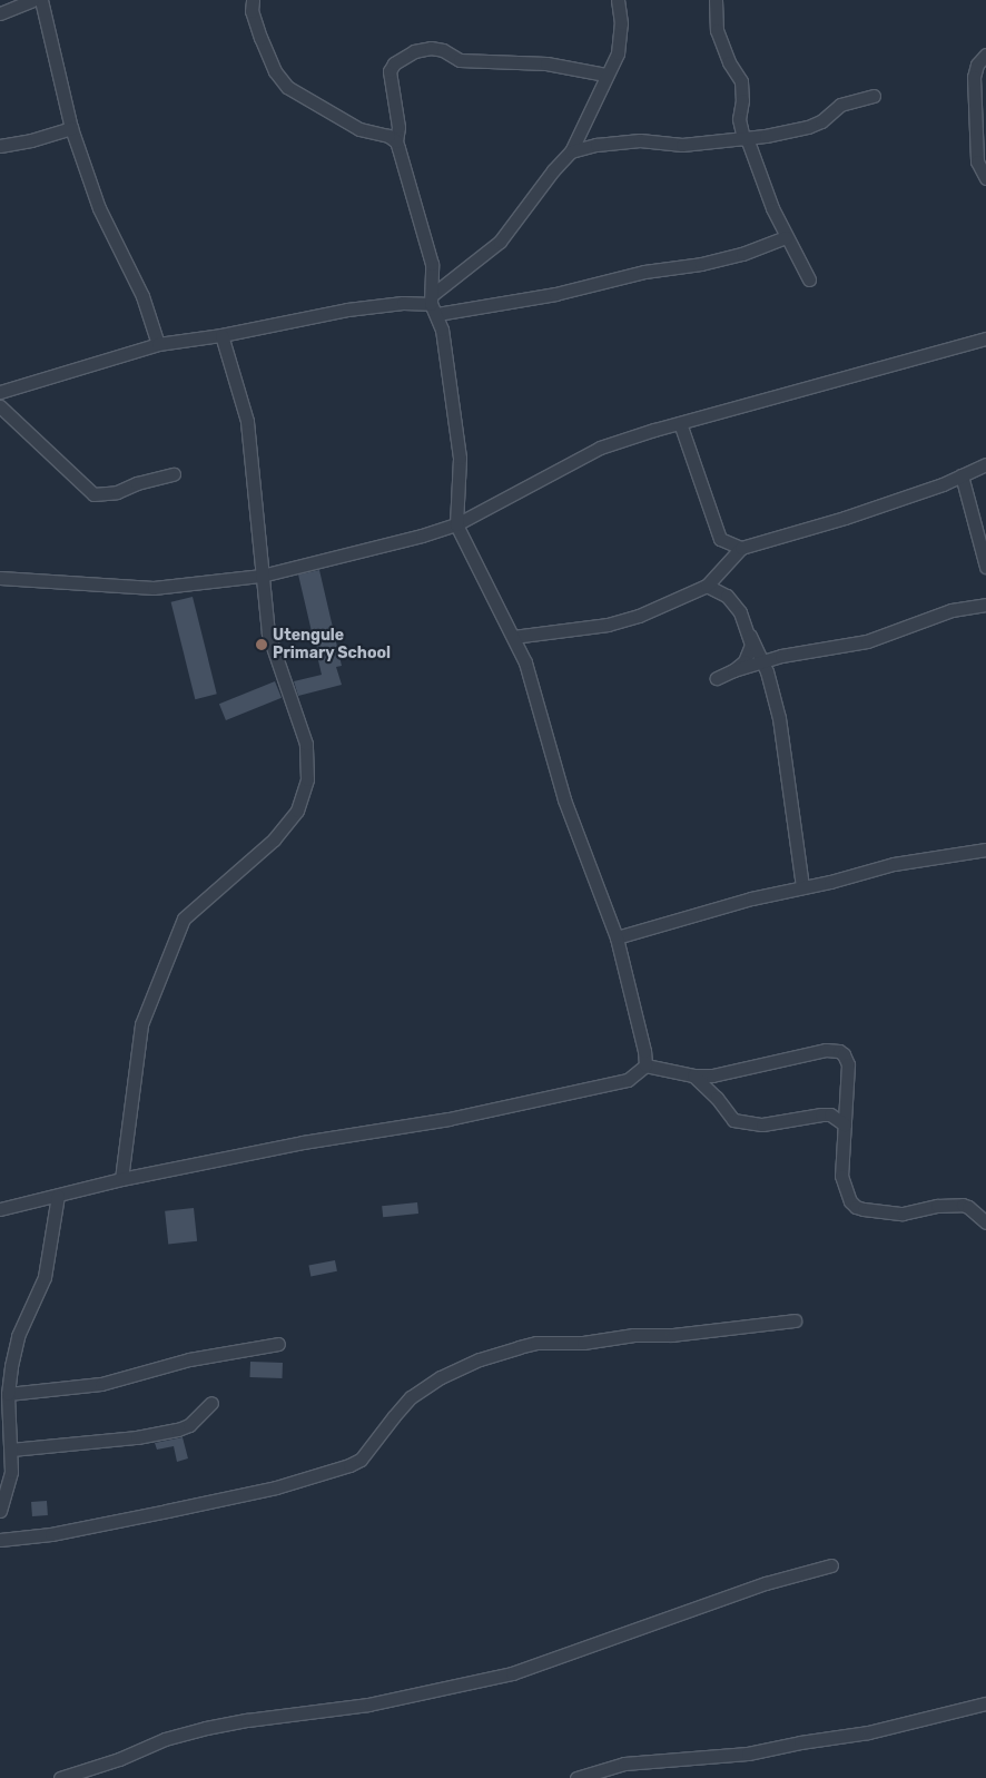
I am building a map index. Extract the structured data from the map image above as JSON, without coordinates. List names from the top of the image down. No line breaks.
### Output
{"places":["Utengule Primary School"]}
